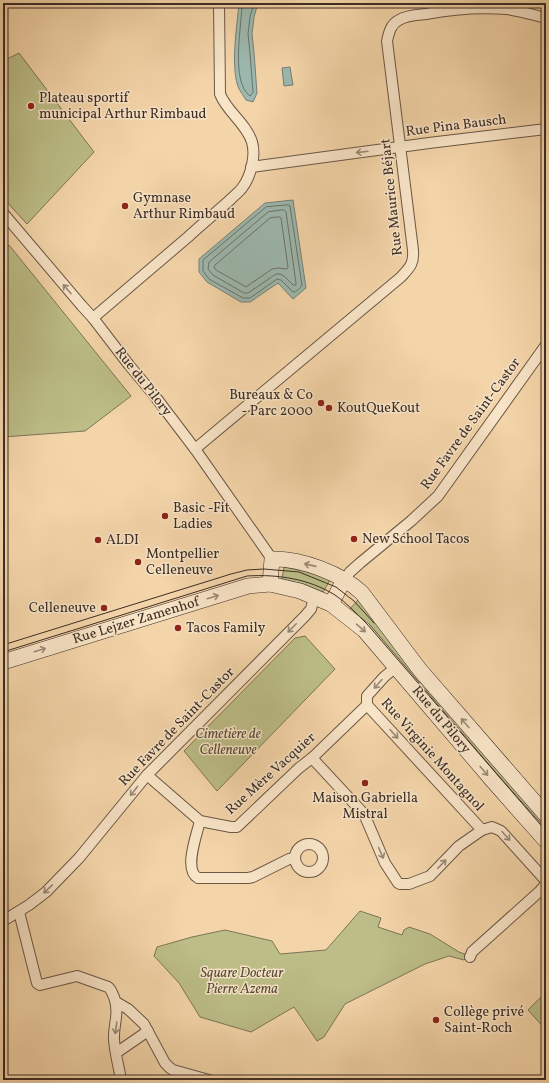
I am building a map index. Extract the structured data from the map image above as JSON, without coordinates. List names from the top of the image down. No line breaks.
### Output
{"streets":{"main road":["Rue du Pilory","Rue Lejzer Zamenhof"],"street":["Rue Pina Bausch","Rue Maurice Béjart","Rue Favre de Saint-Castor","Rue Virginie Montagnol","Rue Mère Vacquier"]},"crossings":[["Rue Pina Bausch","Rue Maurice Béjart"],["Rue Maurice Béjart","Rue du Pilory"],["Rue du Pilory","Rue Favre de Saint-Castor"],["Rue du Pilory","Rue Lejzer Zamenhof"],["Rue du Pilory","Rue Mère Vacquier"],["Rue Favre de Saint-Castor","Rue Lejzer Zamenhof"],["Rue Virginie Montagnol","Rue Mère Vacquier"]],"one_way":["Rue Pina Bausch","Rue Favre de Saint-Castor","Rue Lejzer Zamenhof","Rue Virginie Montagnol"],"parks":["Cimetière de Celleneuve","Square Docteur Pierre Azema"],"places":["Plateau sportif municipal Arthur Rimbaud","Gymnase Arthur Rimbaud","Bureaux & Co - Parc 2000","KoutQueKout","Basic -Fit Ladies","New School Tacos","ALDI","Montpellier Celleneuve","Celleneuve","Tacos Family","Maison Gabriella Mistral","Collège privé Saint-Roch"]}
